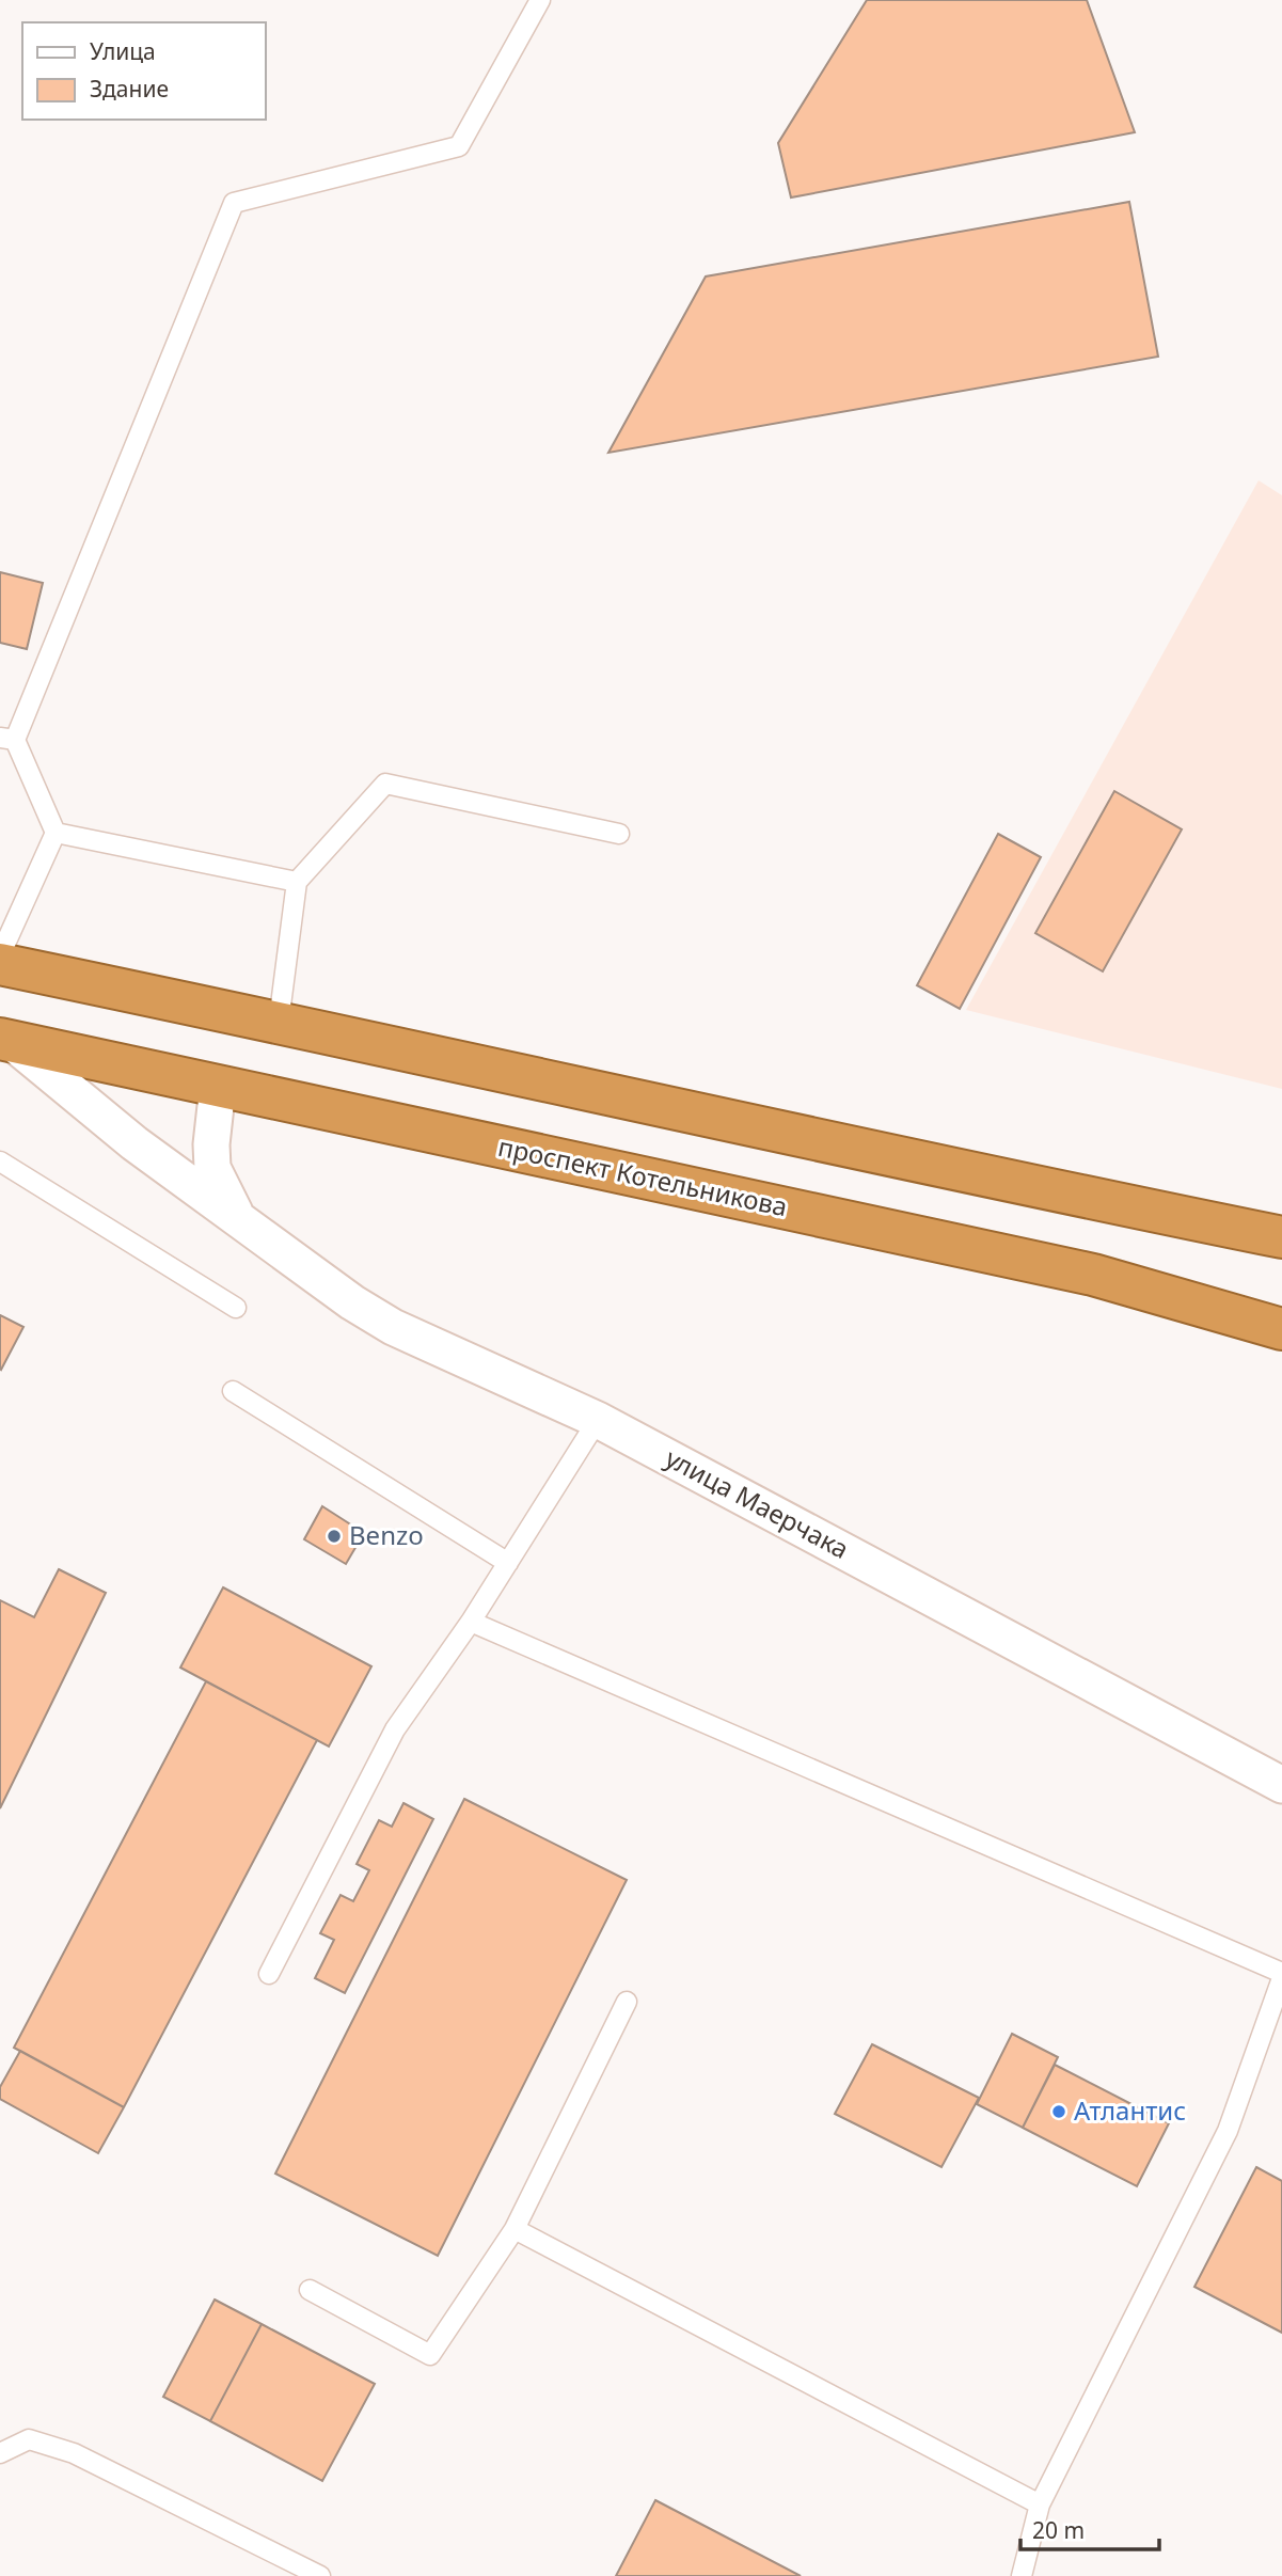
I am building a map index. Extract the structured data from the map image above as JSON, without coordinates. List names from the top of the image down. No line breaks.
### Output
{"streets":{"highway":["проспект Котельникова"],"street":["улица Маерчака"]},"crossings":[["проспект Котельникова","улица Маерчака"]],"places":["Benzo","Атлантис"],"legend":["Улица","Здание"],"scale_bar":"20 m"}
